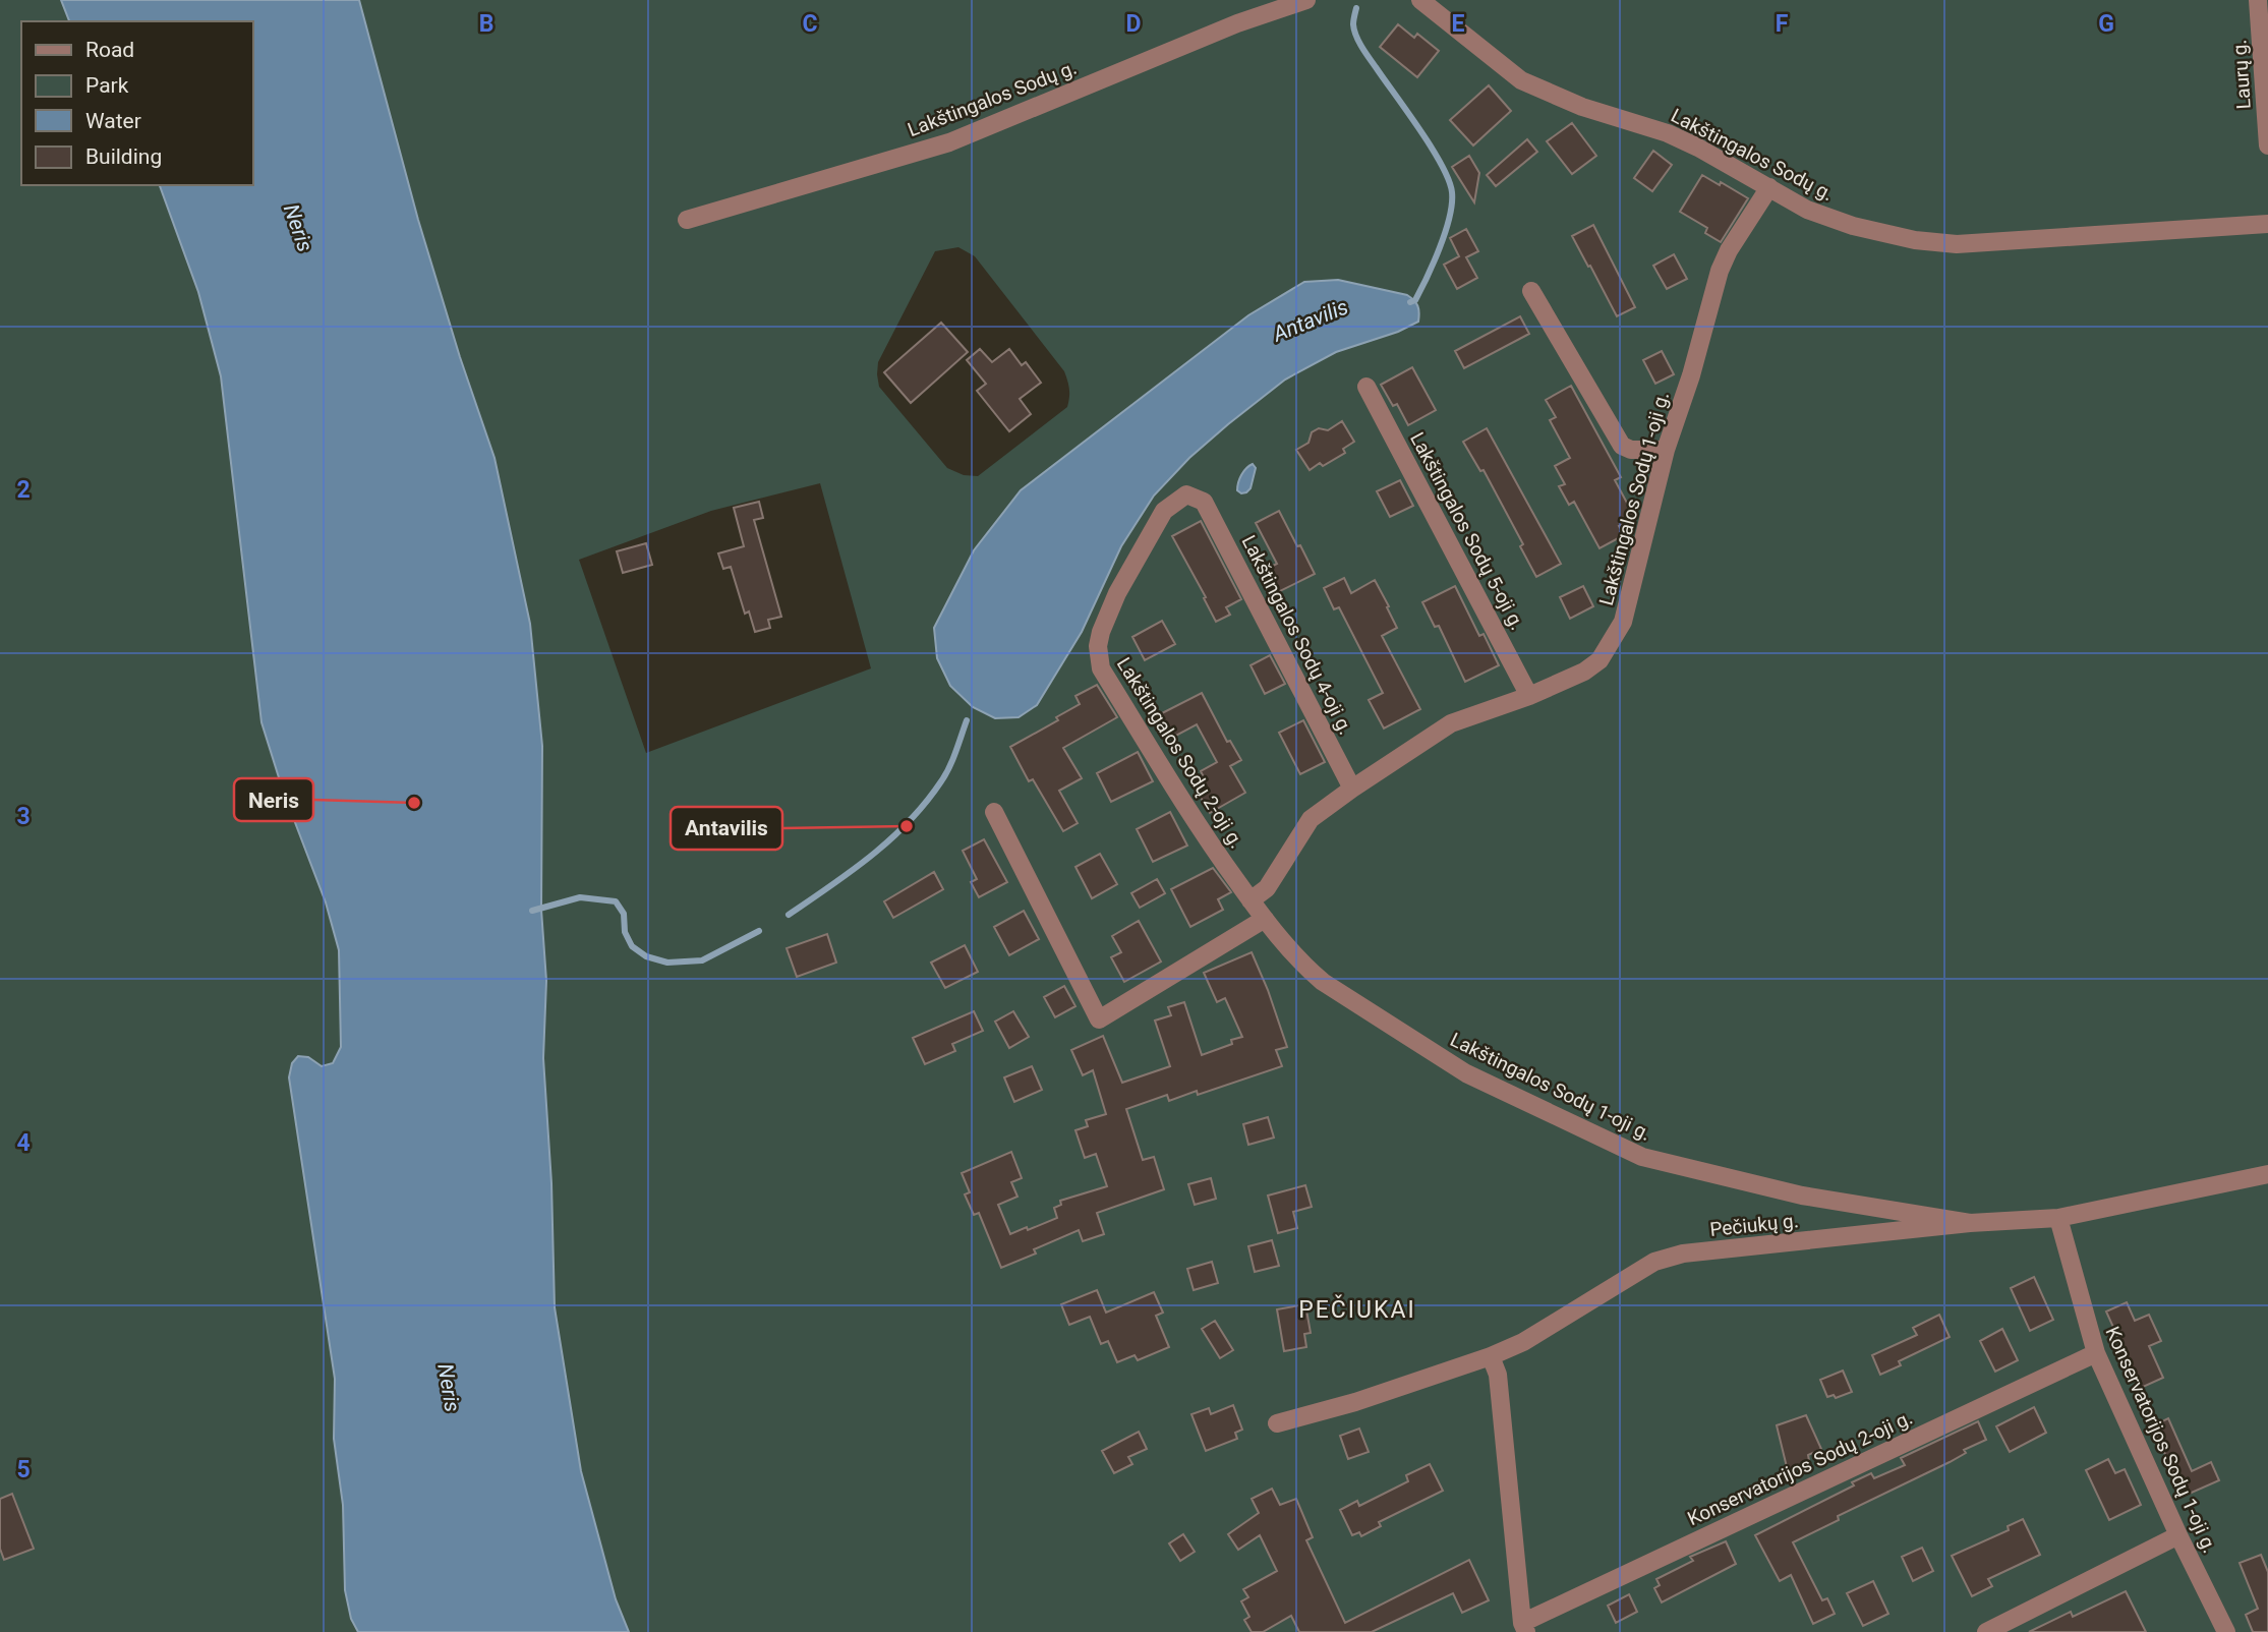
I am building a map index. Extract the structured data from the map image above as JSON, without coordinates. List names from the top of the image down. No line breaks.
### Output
{"streets":{"street":["Laurų g.","Lakštingalos Sodų g.","Lakštingalos Sodų 1-oji g.","Lakštingalos Sodų 5-oji g.","Lakštingalos Sodų 4-oji g.","Lakštingalos Sodų 2-oji g.","Pečiukų g.","Konservatorijos Sodų 1-oji g.","Konservatorijos Sodų 2-oji g."]},"crossings":[["Lakštingalos Sodų g.","Lakštingalos Sodų 1-oji g."],["Lakštingalos Sodų 1-oji g.","Lakštingalos Sodų 5-oji g."],["Lakštingalos Sodų 1-oji g.","Lakštingalos Sodų 4-oji g."],["Lakštingalos Sodų 1-oji g.","Lakštingalos Sodų 2-oji g."],["Lakštingalos Sodų 1-oji g.","Pečiukų g."],["Lakštingalos Sodų 4-oji g.","Lakštingalos Sodų 2-oji g."],["Pečiukų g.","Konservatorijos Sodų 1-oji g."],["Konservatorijos Sodų 1-oji g.","Konservatorijos Sodų 2-oji g."]],"districts":["PEČIUKAI"],"water":["Neris","Antavilis"],"places":["Neris","Antavilis"],"legend":["Road","Park","Water","Building"],"grid":{"columns":["B","C","D","E","F","G"],"rows":["2","3","4","5"]}}
